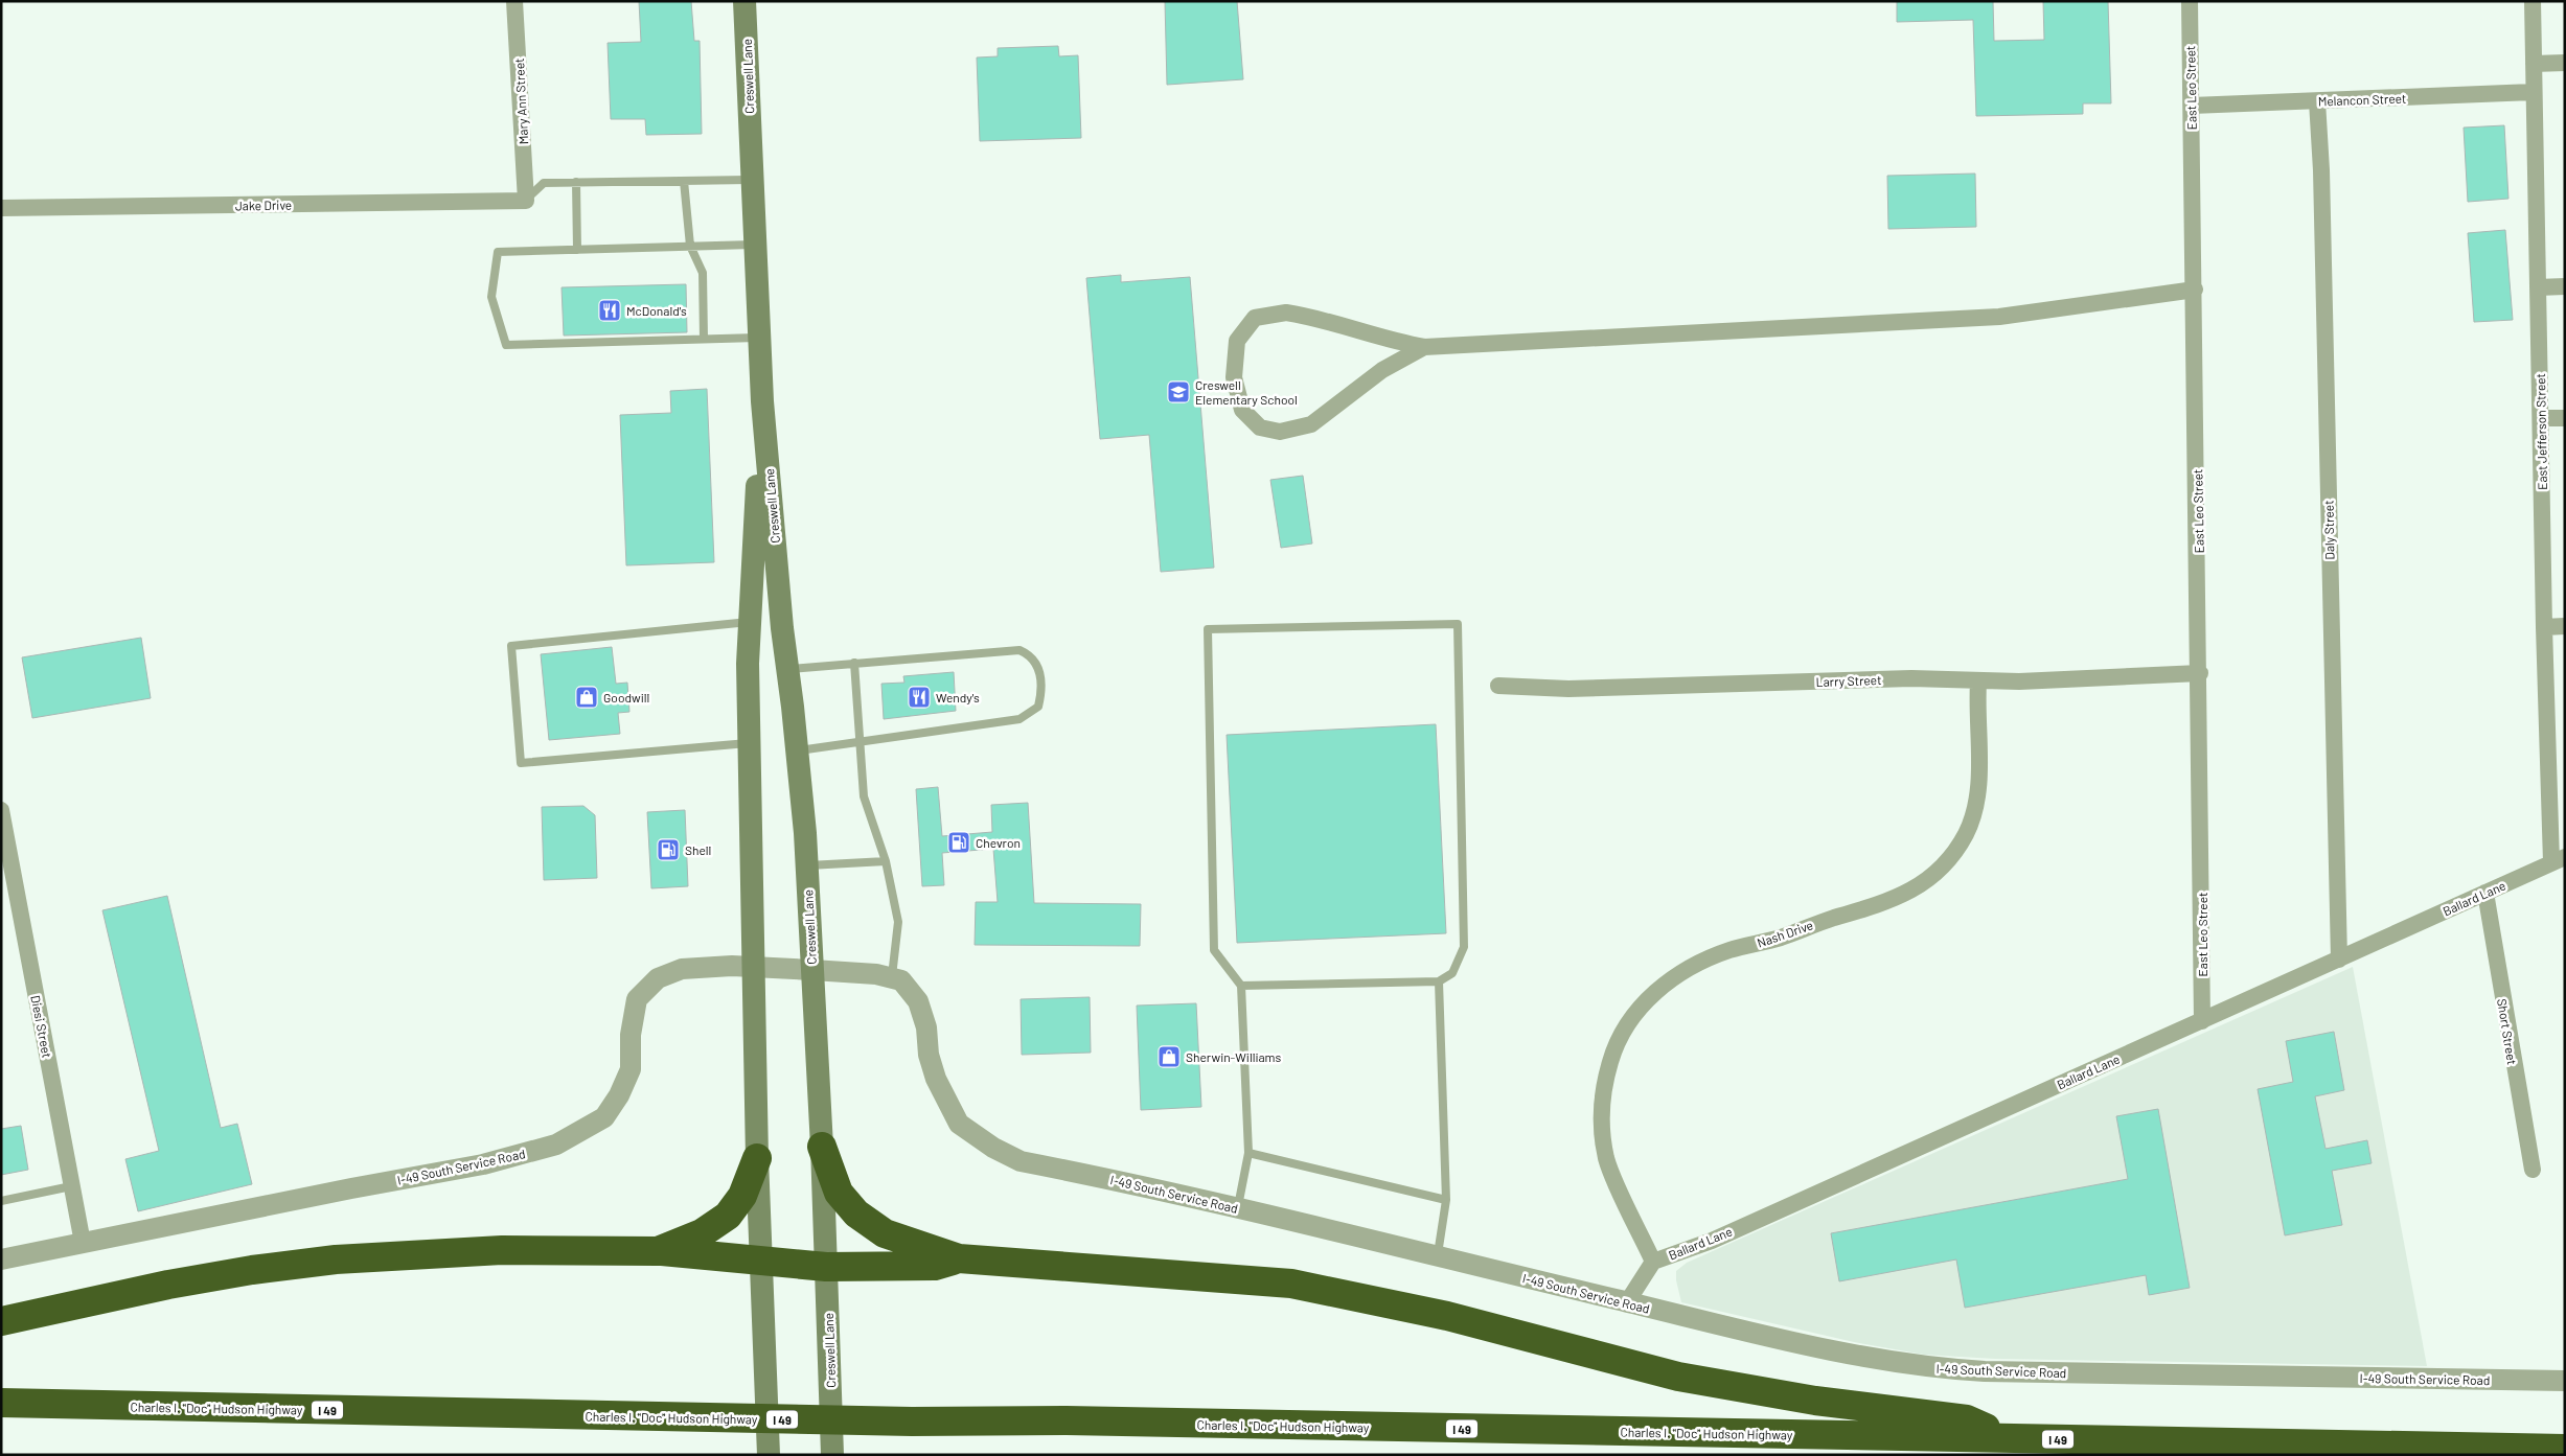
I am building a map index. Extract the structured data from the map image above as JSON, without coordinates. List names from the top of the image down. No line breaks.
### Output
{"streets":{"highway":["Charles I. \"Doc\" Hudson Highway","I 49"],"main road":["Creswell Lane"],"street":["East Leo Street","Melancon Street","Mary Ann Street","Jake Drive","East Jefferson Street","Daly Street","Larry Street","Ballard Lane","Nash Drive","Diesi Street","Short Street","I-49 South Service Road"]},"crossings":[["Creswell Lane","I-49 South Service Road"],["East Leo Street","Melancon Street"],["East Leo Street","Larry Street"],["East Leo Street","Ballard Lane"],["Melancon Street","East Jefferson Street"],["Melancon Street","Daly Street"],["Mary Ann Street","Jake Drive"],["East Jefferson Street","Ballard Lane"],["Daly Street","Ballard Lane"],["Larry Street","Nash Drive"],["Ballard Lane","Nash Drive"],["Ballard Lane","Short Street"],["Ballard Lane","I-49 South Service Road"],["Diesi Street","I-49 South Service Road"]],"places":{"restaurant":["McDonald's","Wendy's"],"school or university":["Creswell Elementary School"],"shop":["Goodwill","Sherwin-Williams"],"fuel station":["Chevron","Shell"]}}
